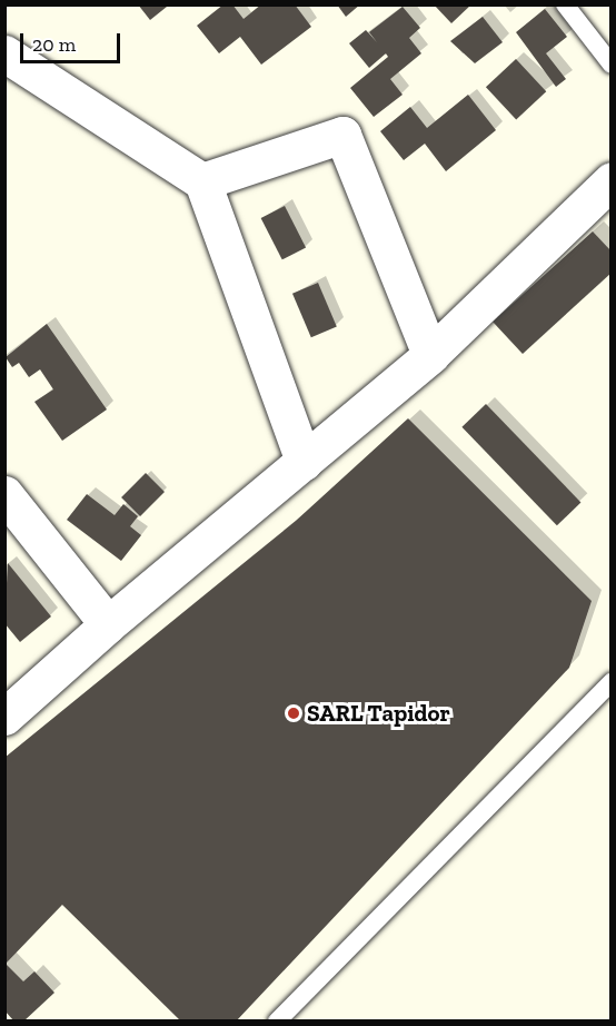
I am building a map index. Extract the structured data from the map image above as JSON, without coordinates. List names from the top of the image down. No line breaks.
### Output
{"places":["SARL Tapidor"],"scale_bar":"20 m"}
